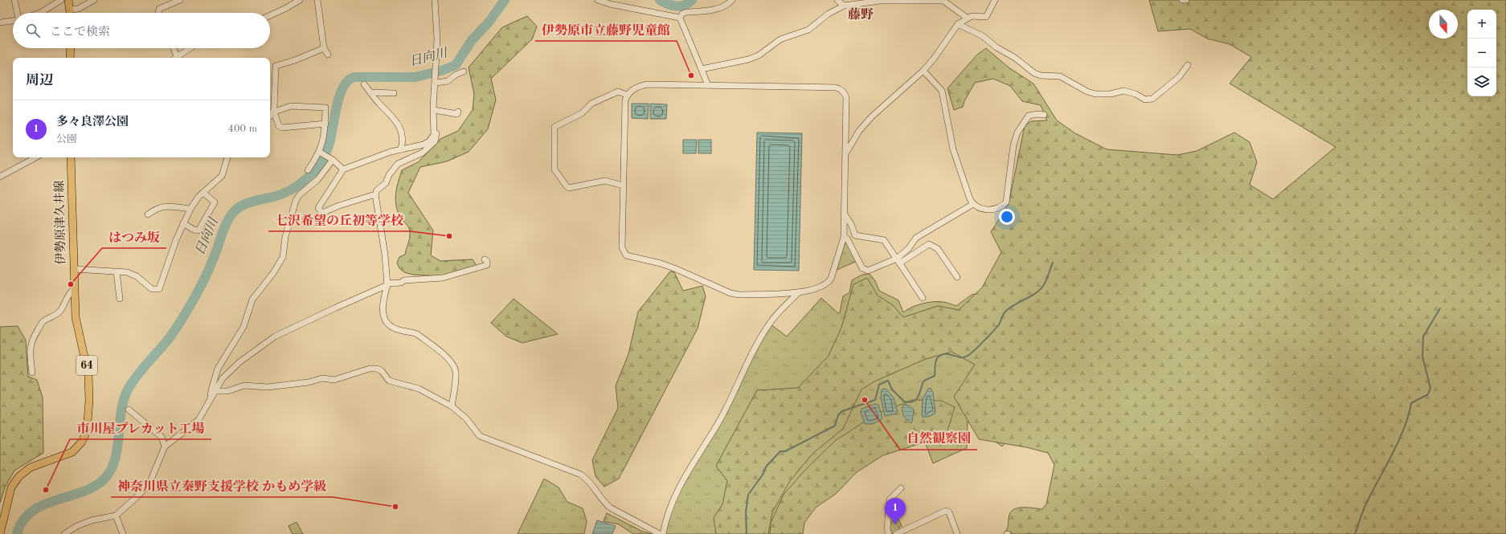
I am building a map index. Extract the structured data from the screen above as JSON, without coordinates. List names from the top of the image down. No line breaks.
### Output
{"streets":{"main road":["伊勢原津久井線","64"]},"districts":["藤野"],"water":["日向川"],"places":["伊勢原市立藤野児童館","七沢希望の丘初等学校","はつみ坂","自然観察園","市川屋プレカット工場","神奈川県立秦野支援学校 かもめ学級"],"north":"bottom","page":{"map_buttons":["+","−"],"search":"ここで検索","heading":"周辺","list":[{"mark":"1","name":"多々良澤公園","note":"公園","value":"400 m"}],"pins":"1"}}
